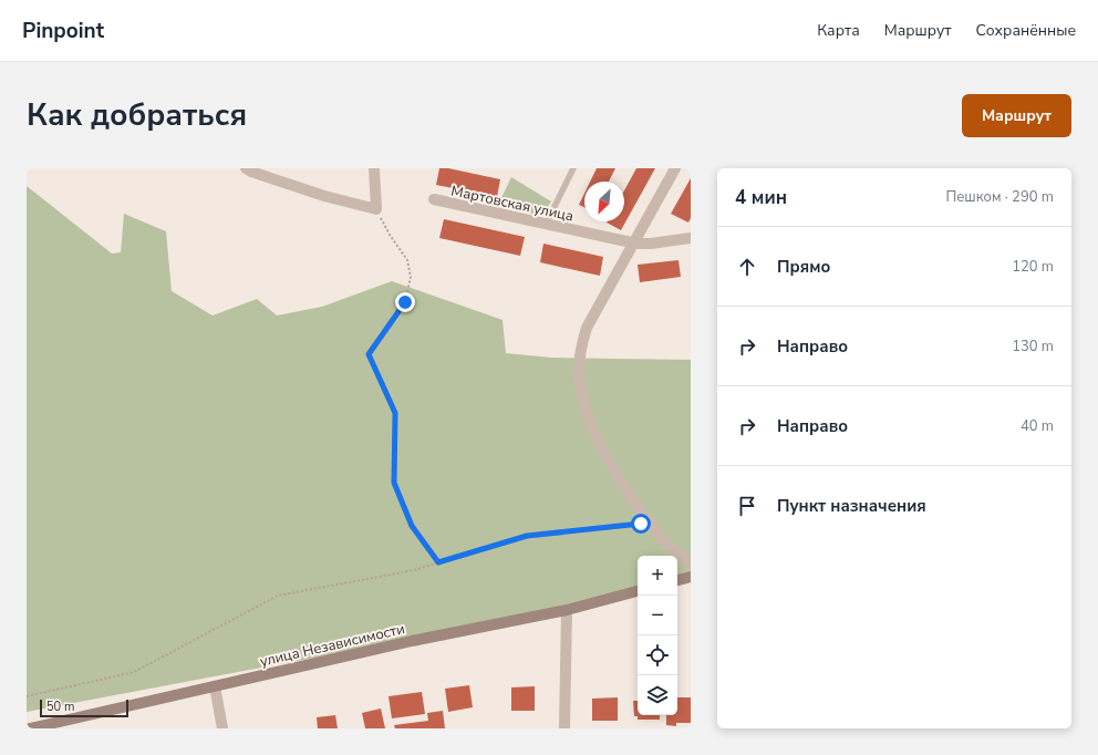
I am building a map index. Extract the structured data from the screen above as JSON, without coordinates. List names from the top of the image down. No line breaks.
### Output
{"streets":{"main road":["улица Независимости"],"street":["Мартовская улица"]},"scale_bar":"50 m","north":"bottom left","page":{"header":"Pinpoint","nav":["Карта","Маршрут","Сохранённые"],"title":"Как добраться","buttons":"Маршрут","heading":["4 мин","Пешком · 290 m"],"list":[["Прямо","120 m"],["Направо","130 m"],["Направо","40 m"],"Пункт назначения"],"map_buttons":["+","−"],"scale":"50 m"}}
